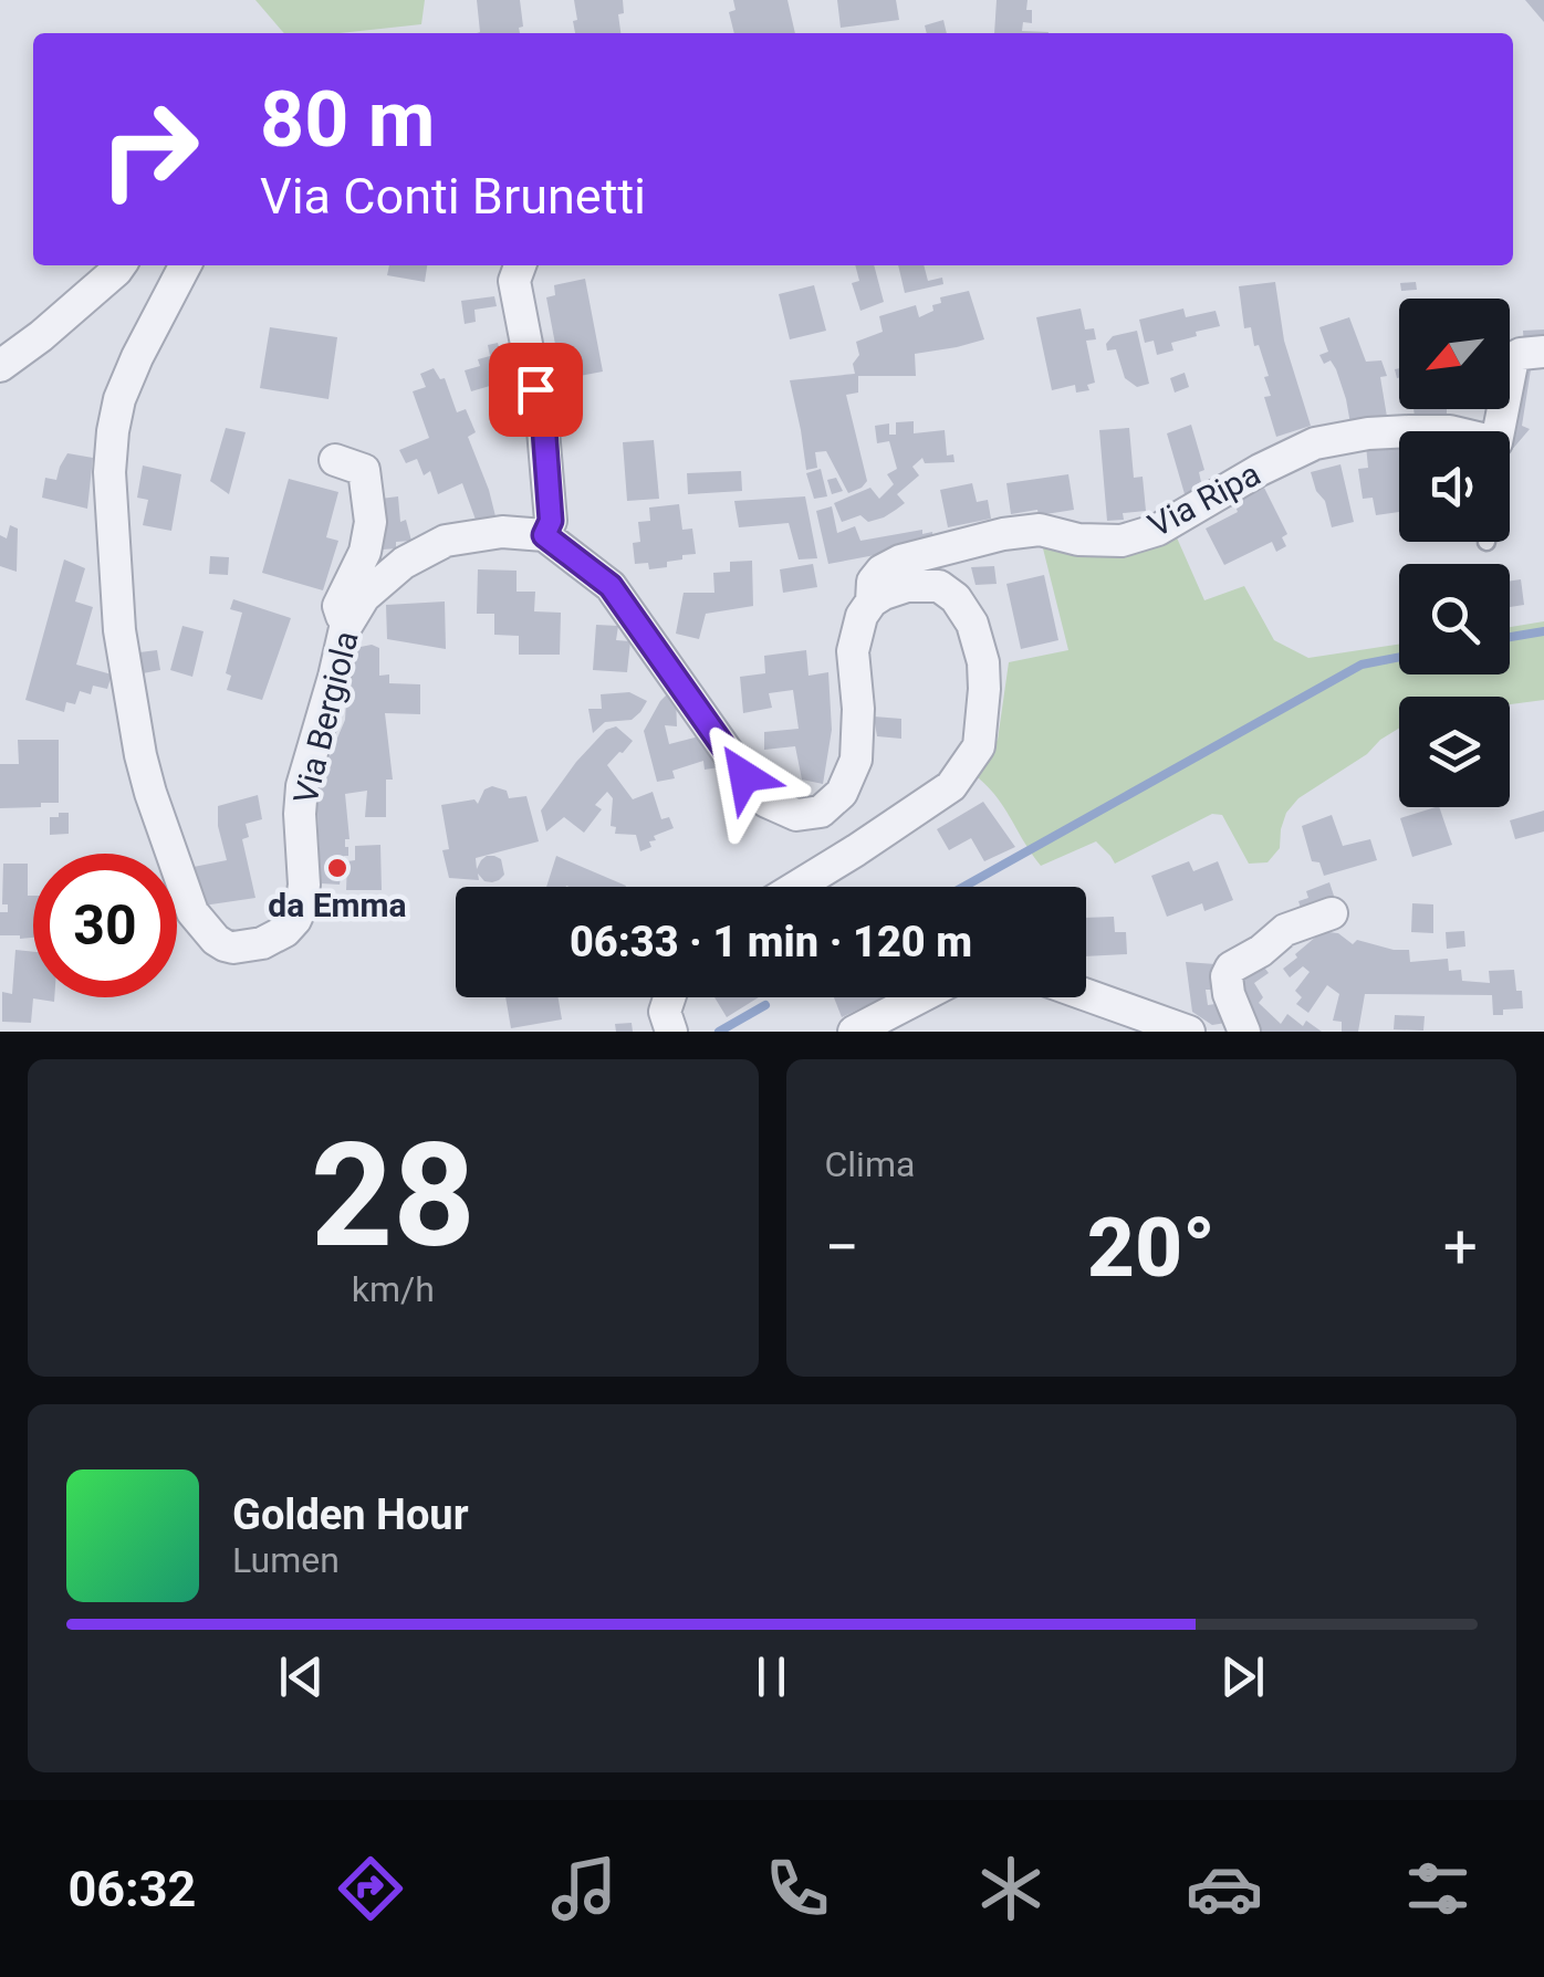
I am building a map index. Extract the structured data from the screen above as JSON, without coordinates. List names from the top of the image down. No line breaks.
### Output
{"streets":{"street":["Via Ripa","Via Bergiola"]},"places":["da Emma"],"north":"bottom left","page":{"turn":["80 m","Via Conti Brunetti"],"limit":"30","trip":"06:33 · 1 min · 120 m","tile":[["28","km/h"],"Clima"],"heat":["−","20°","+"],"song":["Golden Hour","Lumen"],"tabs":"06:32"}}
